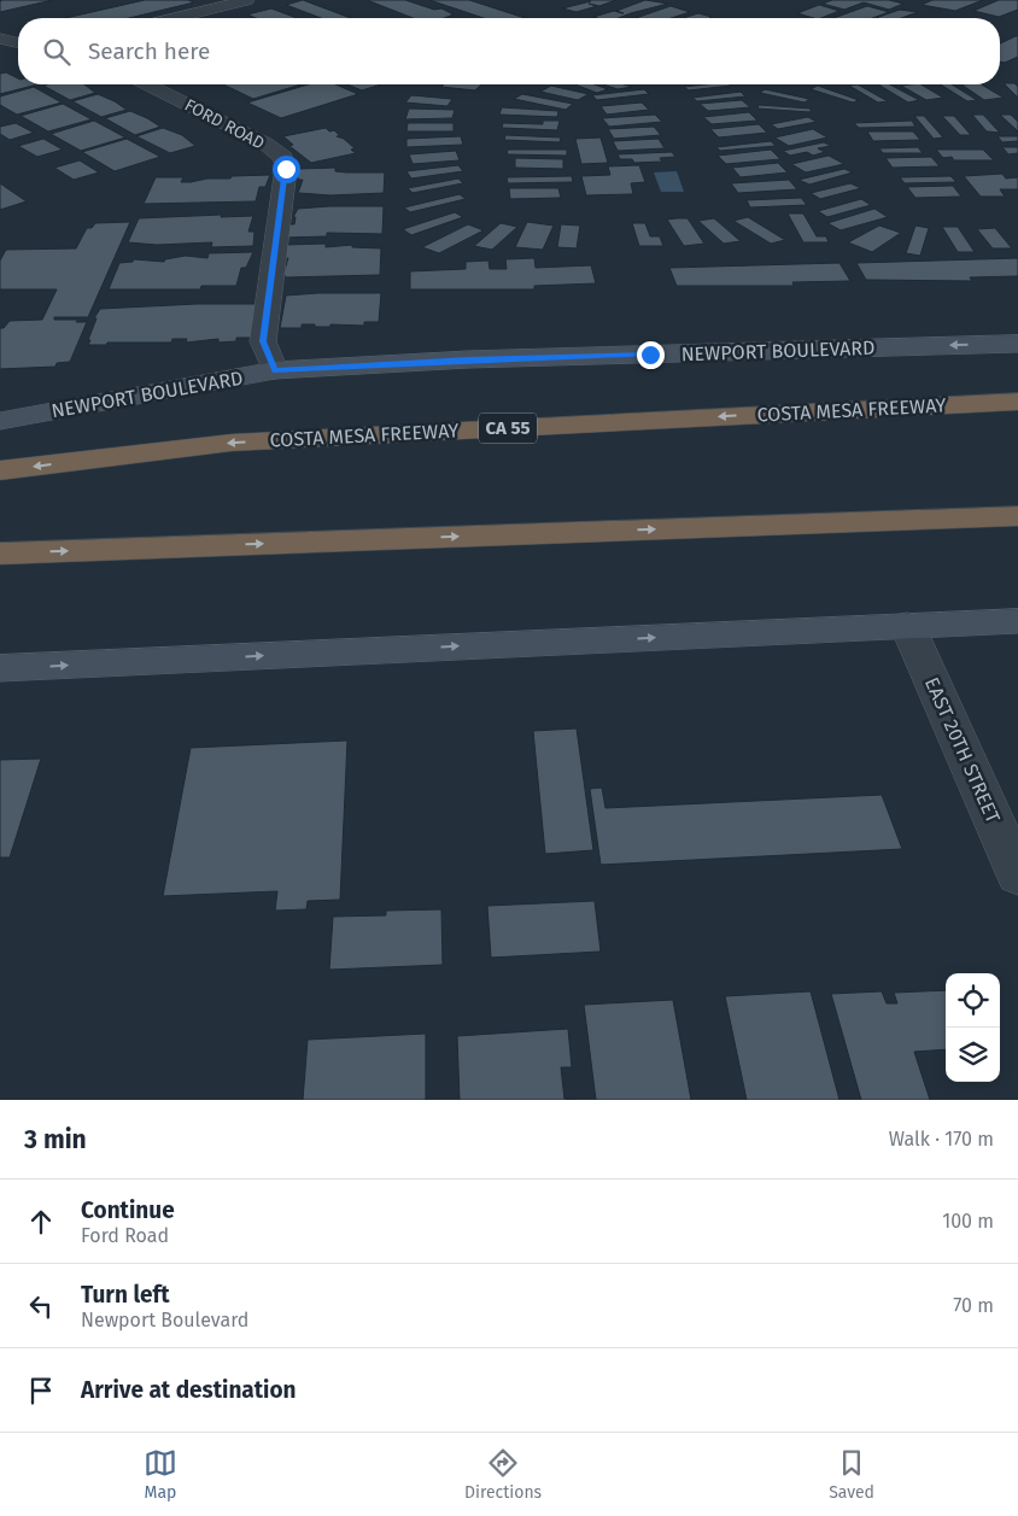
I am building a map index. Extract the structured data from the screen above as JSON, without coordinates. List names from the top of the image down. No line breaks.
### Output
{"streets":{"highway":["COSTA MESA FREEWAY","CA 55"],"main road":["NEWPORT BOULEVARD"],"street":["FORD ROAD","EAST 20TH STREET"]},"crossings":[["FORD ROAD","NEWPORT BOULEVARD"]],"page":{"search":"Search here","heading":["3 min","Walk · 170 m"],"list":[["Continue","Ford Road","100 m"],["Turn left","Newport Boulevard","70 m"],"Arrive at destination"],"nav":["Map","Directions","Saved"]}}
